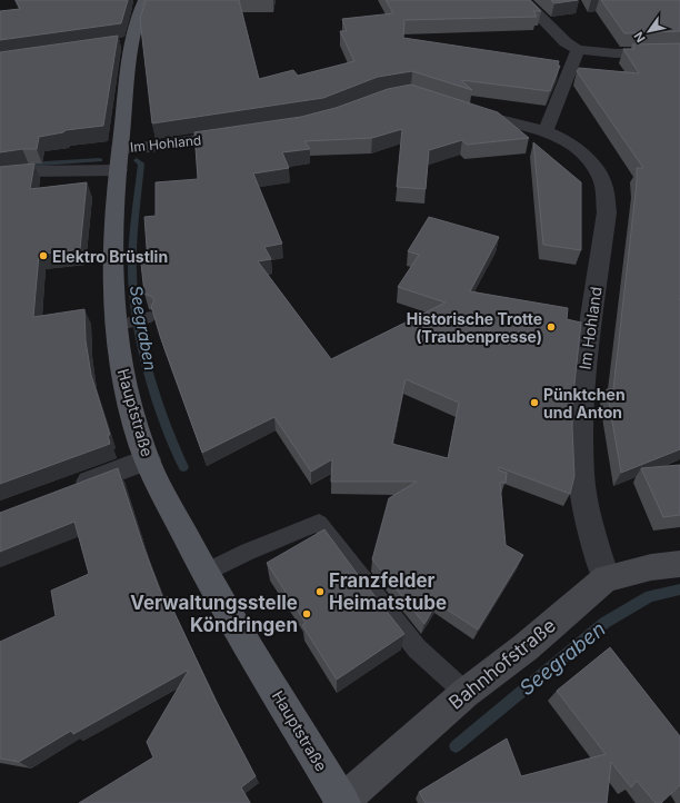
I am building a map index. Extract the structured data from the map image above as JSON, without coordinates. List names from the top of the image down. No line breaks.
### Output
{"streets":{"main road":["Hauptstraße"],"street":["Im Hohland","Bahnhofstraße"]},"crossings":[["Im Hohland","Hauptstraße"],["Im Hohland","Bahnhofstraße"],["Hauptstraße","Bahnhofstraße"]],"water":["Seegraben"],"places":["Elektro Brüstlin","Historische Trotte (Traubenpresse)","Pünktchen und Anton","Franzfelder Heimatstube","Verwaltungsstelle Köndringen"],"north":"bottom left"}
